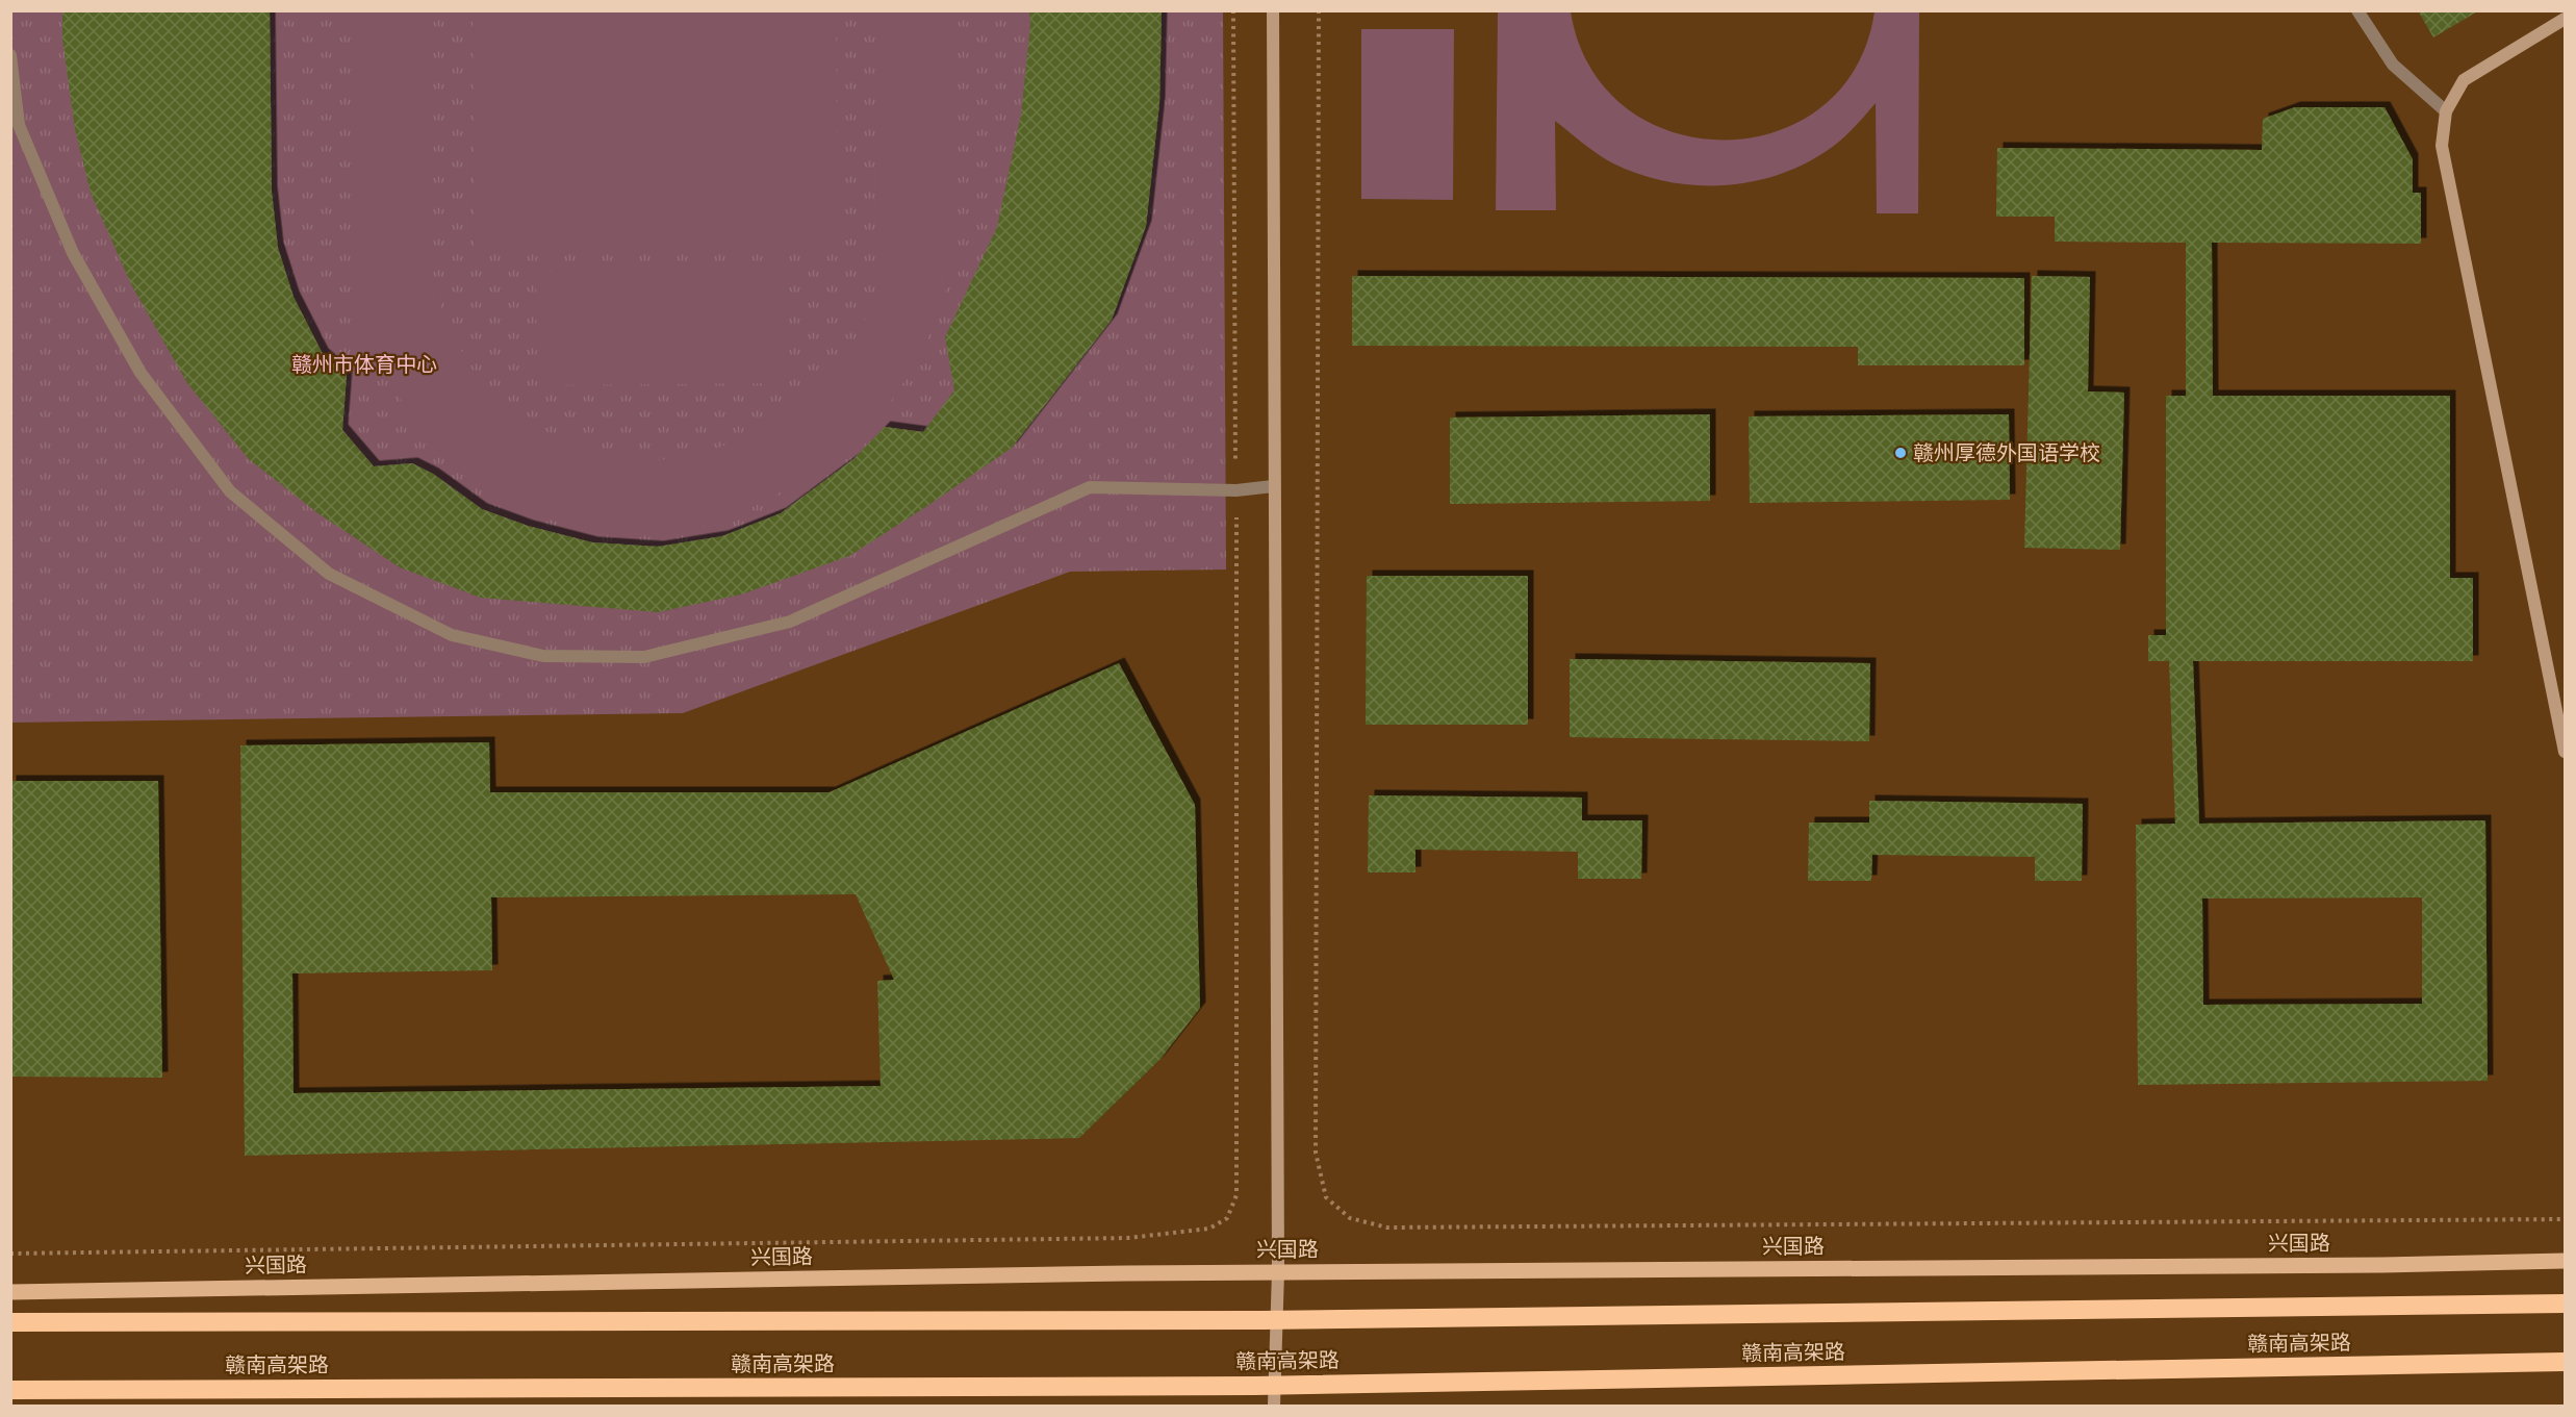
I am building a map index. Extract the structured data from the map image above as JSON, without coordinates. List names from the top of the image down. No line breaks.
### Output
{"streets":{"highway":["赣南高架路"],"main road":["兴国路"]},"parks":["赣州市体育中心"],"places":["赣州厚德外国语学校"]}
